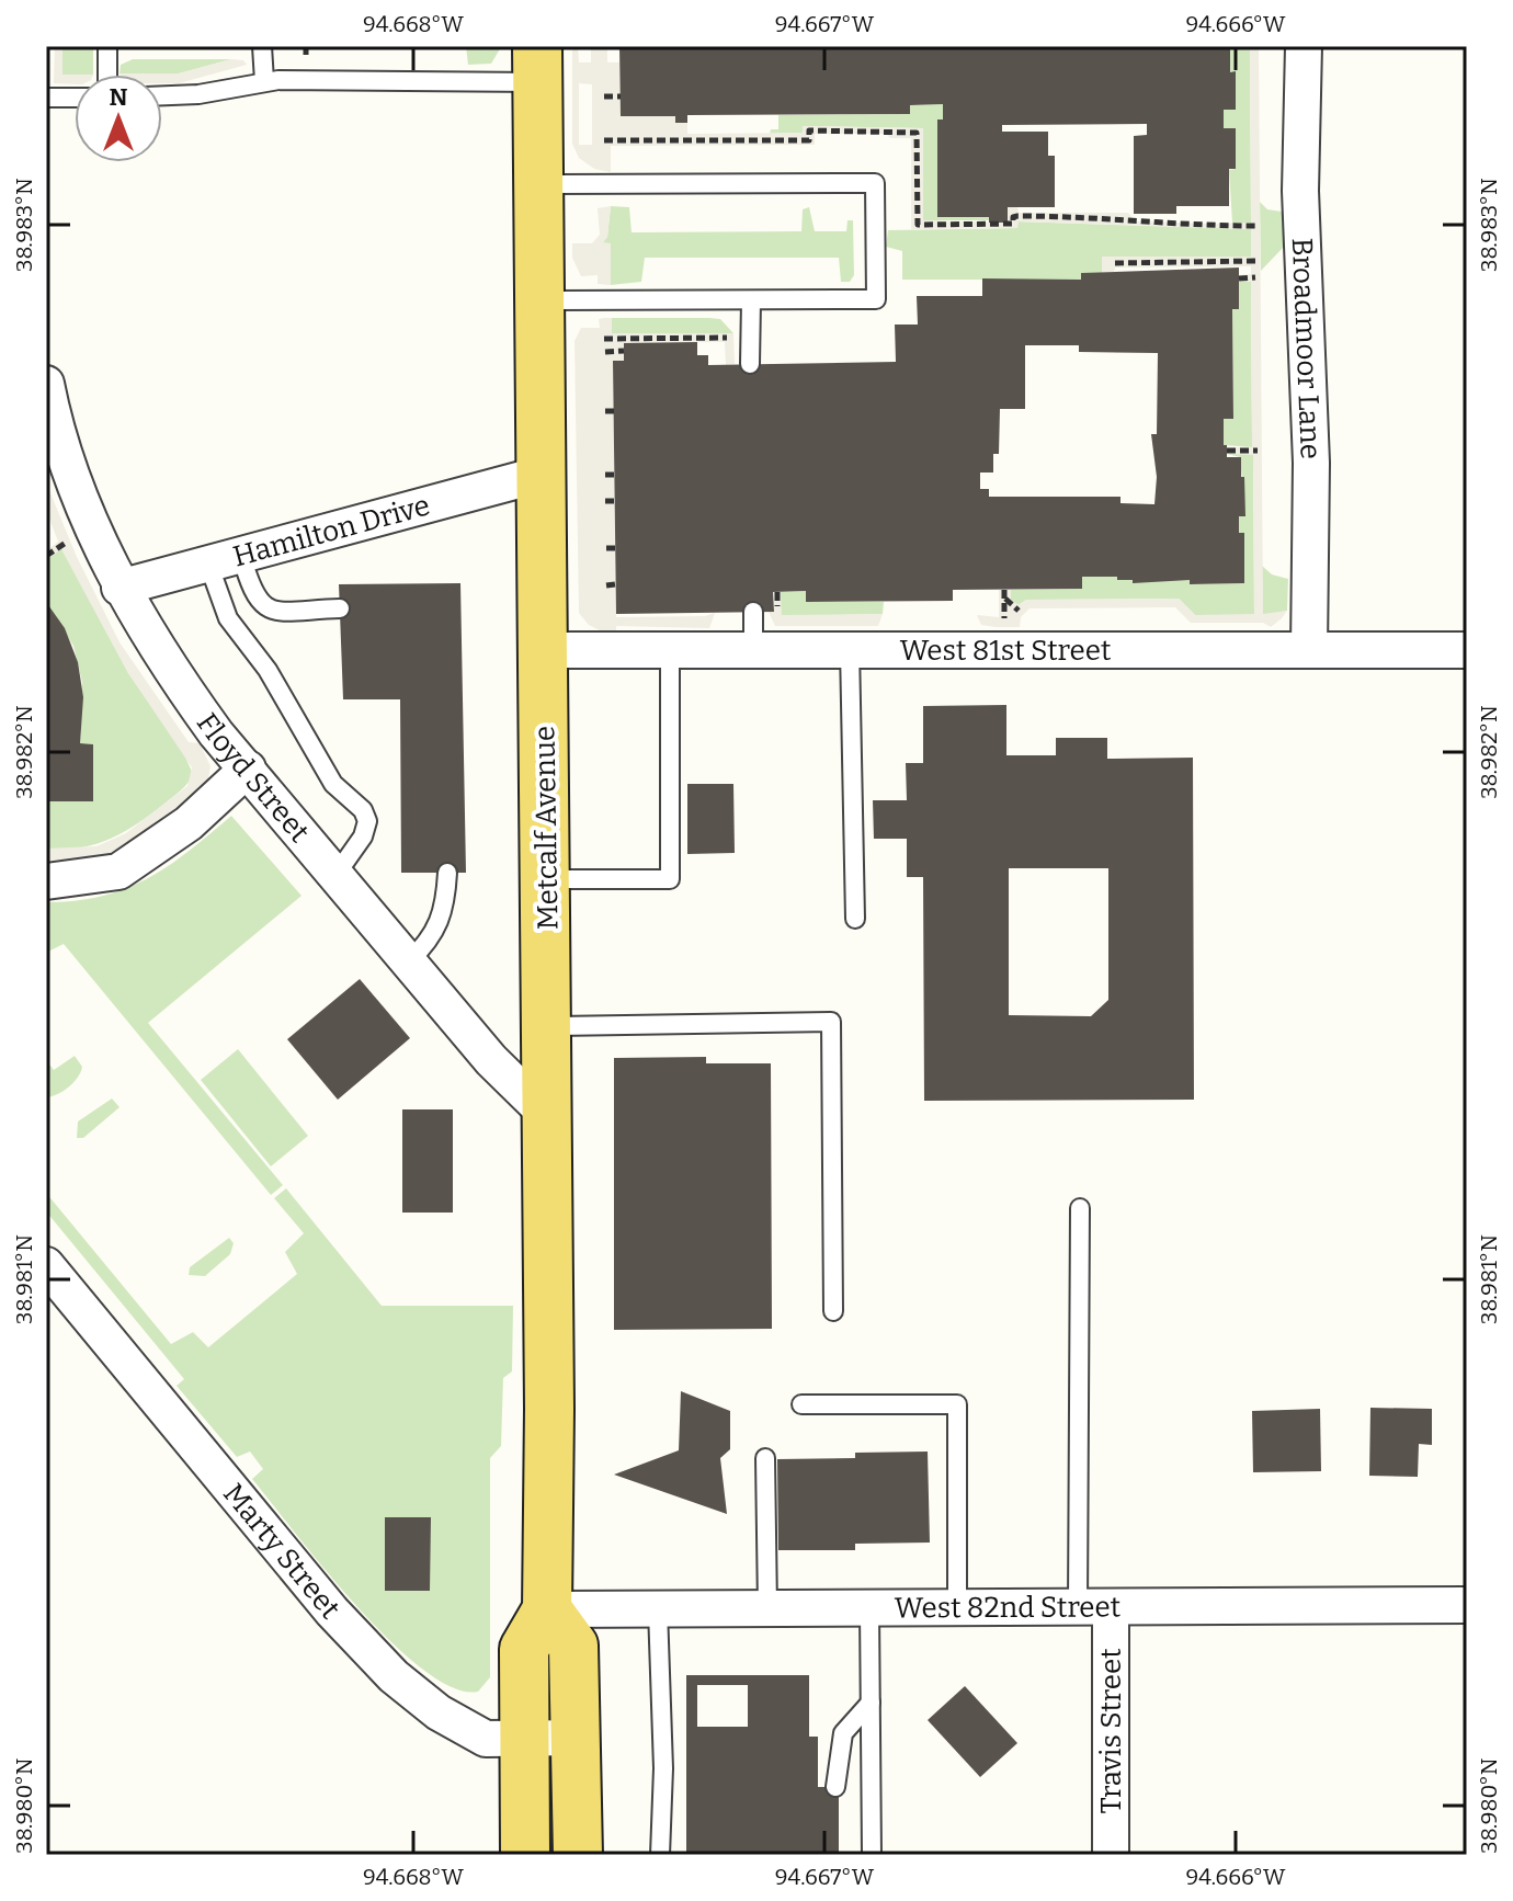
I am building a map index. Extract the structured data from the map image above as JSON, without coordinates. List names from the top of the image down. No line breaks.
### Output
{"streets":{"main road":["Metcalf Avenue"],"street":["Broadmoor Lane","Hamilton Drive","West 81st Street","Floyd Street","Marty Street","West 82nd Street","Travis Street"]},"crossings":[["Broadmoor Lane","West 81st Street"],["Hamilton Drive","Floyd Street"],["Hamilton Drive","Metcalf Avenue"],["West 81st Street","Metcalf Avenue"],["Floyd Street","Metcalf Avenue"],["Metcalf Avenue","West 82nd Street"],["West 82nd Street","Travis Street"]],"north":"top","coordinates":["94.668°W","94.667°W","94.666°W","38.983°N","38.982°N","38.981°N","38.980°N"]}
